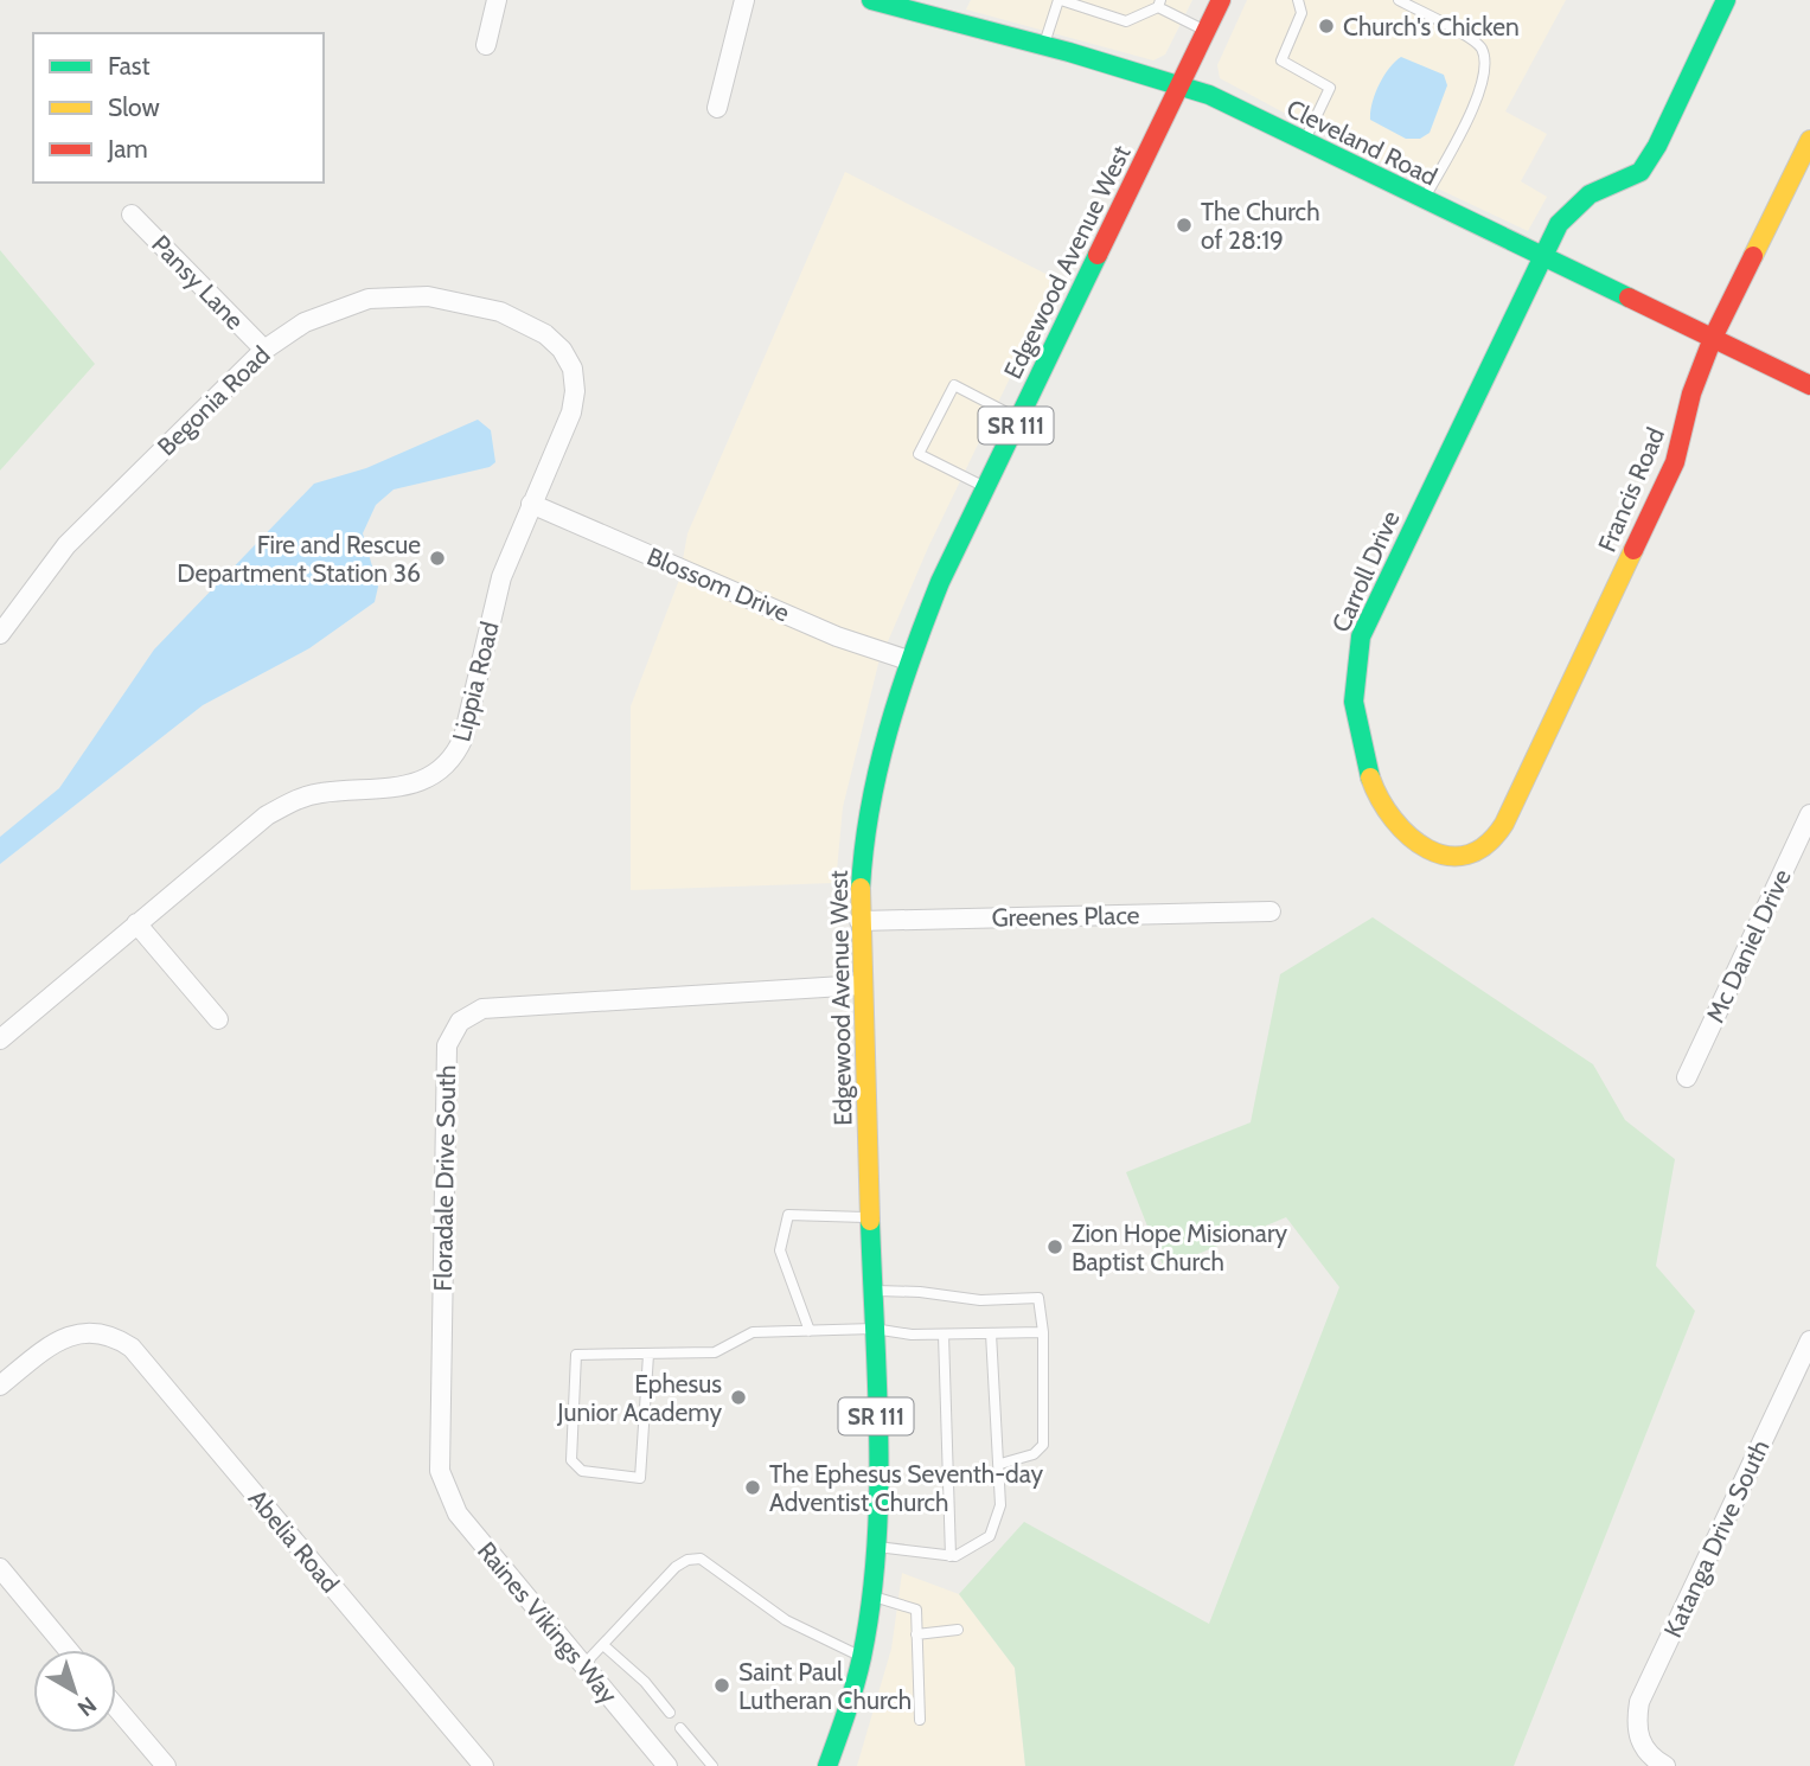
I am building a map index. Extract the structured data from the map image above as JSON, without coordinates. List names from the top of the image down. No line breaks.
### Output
{"streets":{"street":["Cleveland Road","Edgewood Avenue West","Pansy Lane","Begonia Road","SR 111","Francis Road","Carroll Drive","Blossom Drive","Lippia Road","Greenes Place","Mc Daniel Drive","Floradale Drive South","Katanga Drive South","Abelia Road","Raines Vikings Way"]},"crossings":[["Cleveland Road","Edgewood Avenue West"],["Cleveland Road","Francis Road"],["Cleveland Road","Carroll Drive"],["Edgewood Avenue West","Blossom Drive"],["Edgewood Avenue West","Greenes Place"],["Edgewood Avenue West","Floradale Drive South"],["Pansy Lane","Begonia Road"],["Begonia Road","Lippia Road"],["Francis Road","Carroll Drive"],["Blossom Drive","Lippia Road"],["Floradale Drive South","Raines Vikings Way"]],"places":["Church's Chicken","The Church of 28:19","Fire and Rescue Department Station 36","Zion Hope Misionary Baptist Church","Ephesus Junior Academy","The Ephesus Seventh-day Adventist Church","Saint Paul Lutheran Church"],"legend":["Fast","Slow","Jam"],"north":"bottom right"}
